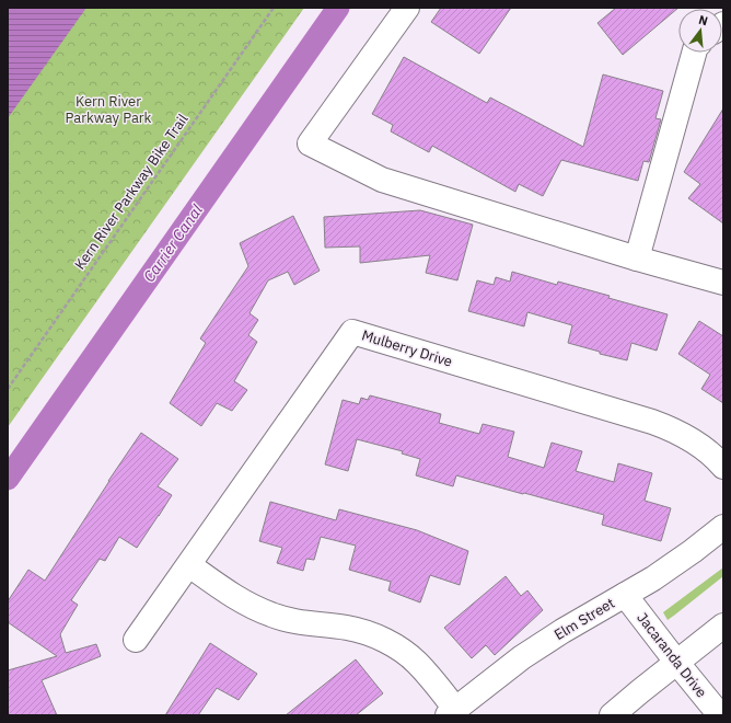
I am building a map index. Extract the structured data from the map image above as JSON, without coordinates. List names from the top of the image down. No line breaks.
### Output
{"streets":{"street":["Mulberry Drive","Elm Street","Jacaranda Drive"],"path":["Kern River Parkway Bike Trail"]},"crossings":[["Elm Street","Jacaranda Drive"]],"water":["Carrier Canal"],"parks":["Kern River Parkway Park"],"north":"top"}
